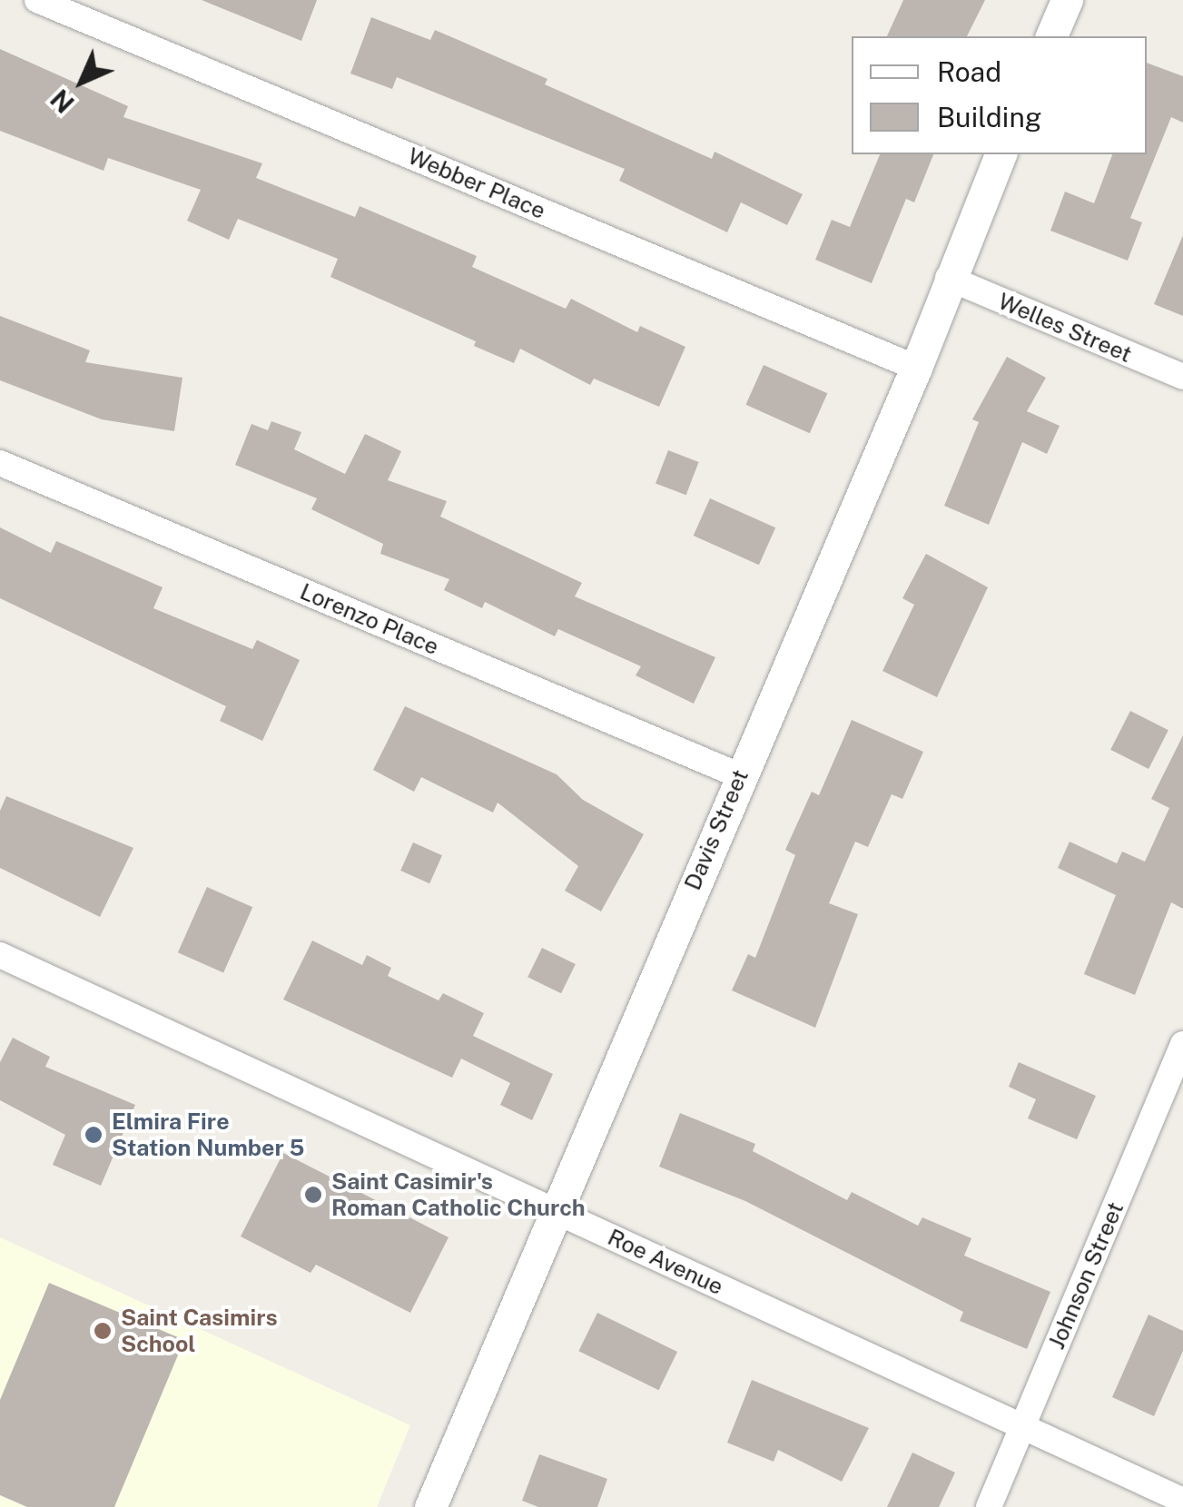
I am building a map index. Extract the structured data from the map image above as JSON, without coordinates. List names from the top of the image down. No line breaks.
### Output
{"streets":{"street":["Webber Place","Welles Street","Lorenzo Place","Davis Street","Roe Avenue","Johnson Street"]},"crossings":[["Webber Place","Davis Street"],["Welles Street","Davis Street"],["Lorenzo Place","Davis Street"],["Davis Street","Roe Avenue"],["Roe Avenue","Johnson Street"]],"places":["Elmira Fire Station Number 5","Saint Casimir's Roman Catholic Church","Saint Casimirs School"],"legend":["Road","Building"],"north":"bottom left"}
